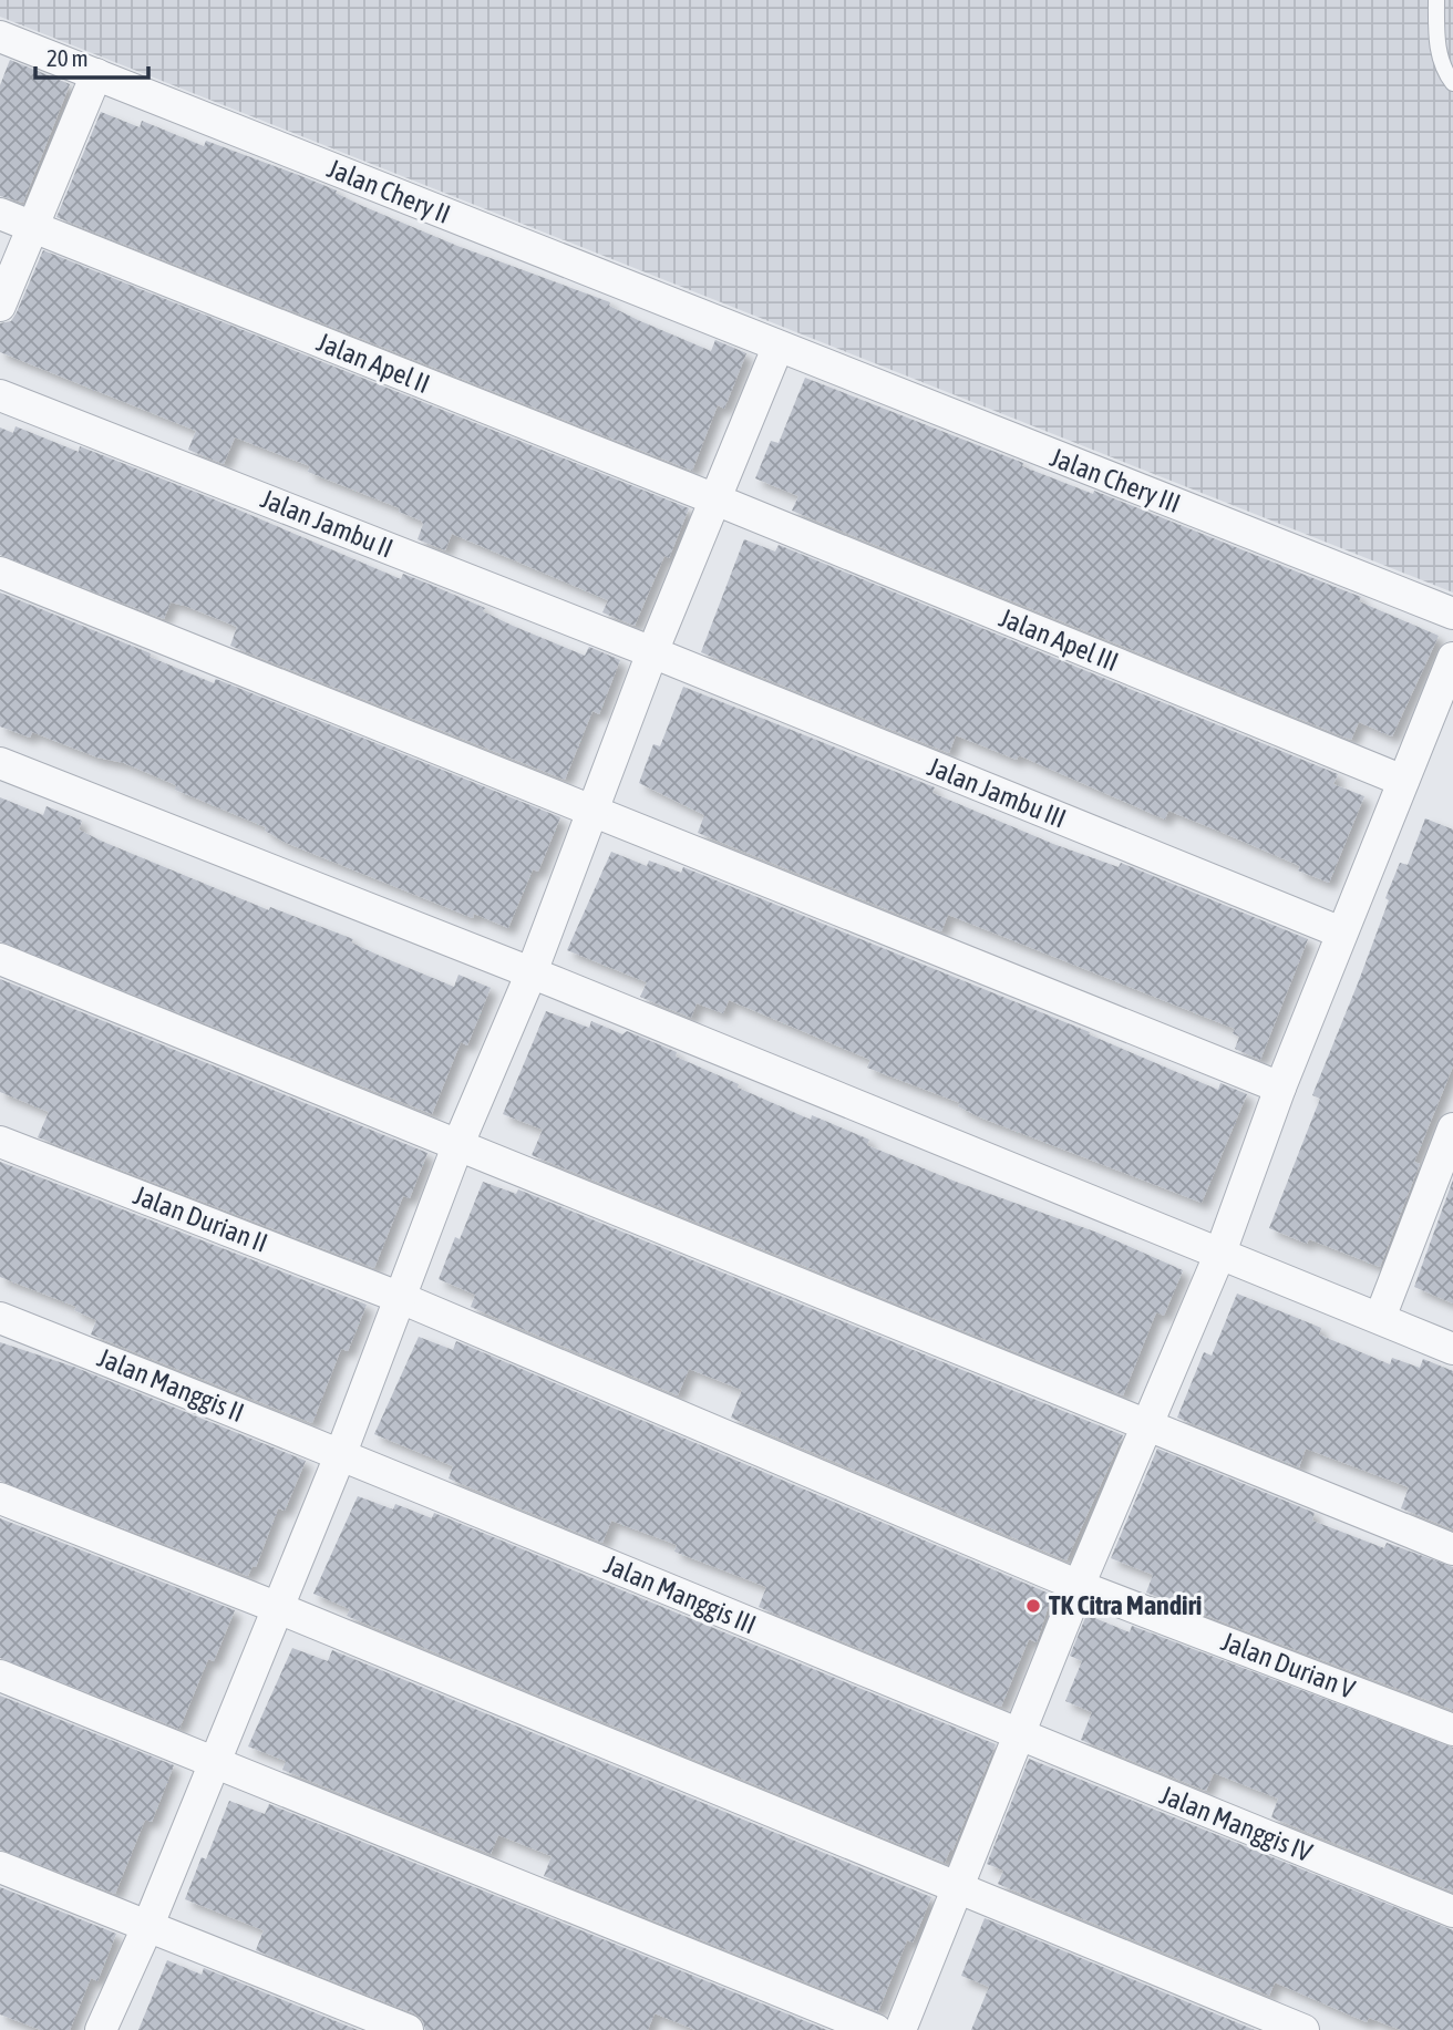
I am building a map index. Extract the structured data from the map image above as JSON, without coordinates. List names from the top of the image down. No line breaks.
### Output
{"streets":{"street":["Jalan Chery II","Jalan Apel II","Jalan Chery III","Jalan Jambu II","Jalan Apel III","Jalan Jambu III","Jalan Durian II","Jalan Manggis II","Jalan Manggis III","Jalan Durian V","Jalan Manggis IV"]},"crossings":[["Jalan Chery II","Jalan Chery III"],["Jalan Apel II","Jalan Apel III"],["Jalan Jambu II","Jalan Jambu III"],["Jalan Durian II","Jalan Durian V"],["Jalan Manggis II","Jalan Manggis III"],["Jalan Manggis III","Jalan Manggis IV"]],"places":["TK Citra Mandiri"],"scale_bar":"20 m"}
